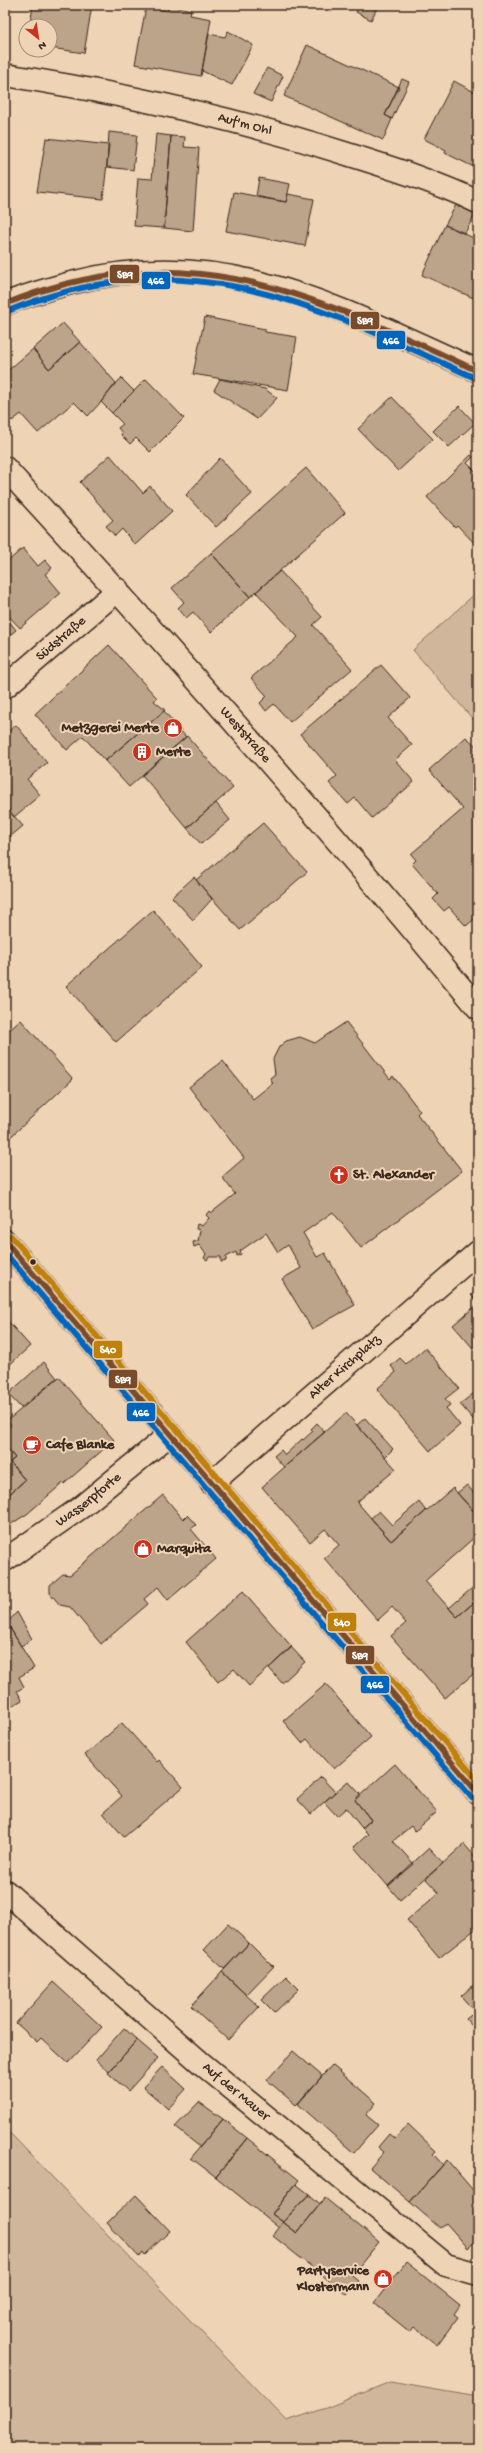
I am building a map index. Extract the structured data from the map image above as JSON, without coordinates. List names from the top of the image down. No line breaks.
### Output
{"streets":{"street":["Auf'm Ohl","Südstraße","Weststraße","Alter Kirchplatz","Wasserpforte","Auf der Mauer"]},"crossings":[["Südstraße","Weststraße"]],"places":{"shop":["Metzgerei Merte","Marquita","Partyservice Klostermann"],"building":["Merte"],"church":["St. Alexander"],"cafe":["Cafe Blanke"]},"lines":["transit line SB9","transit line 466","transit line S40"],"north":"bottom right"}
